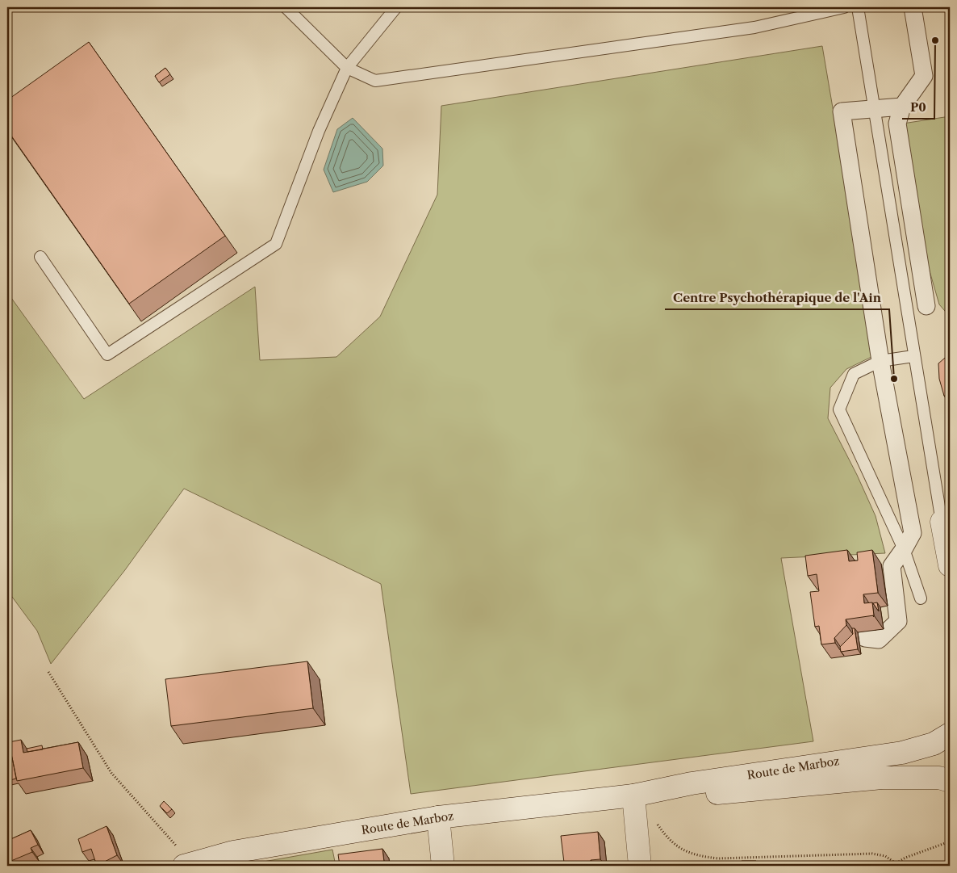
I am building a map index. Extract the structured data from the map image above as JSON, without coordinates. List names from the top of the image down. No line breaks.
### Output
{"streets":{"main road":["Route de Marboz"]},"places":["P0","Centre Psychothérapique de l'Ain"]}
